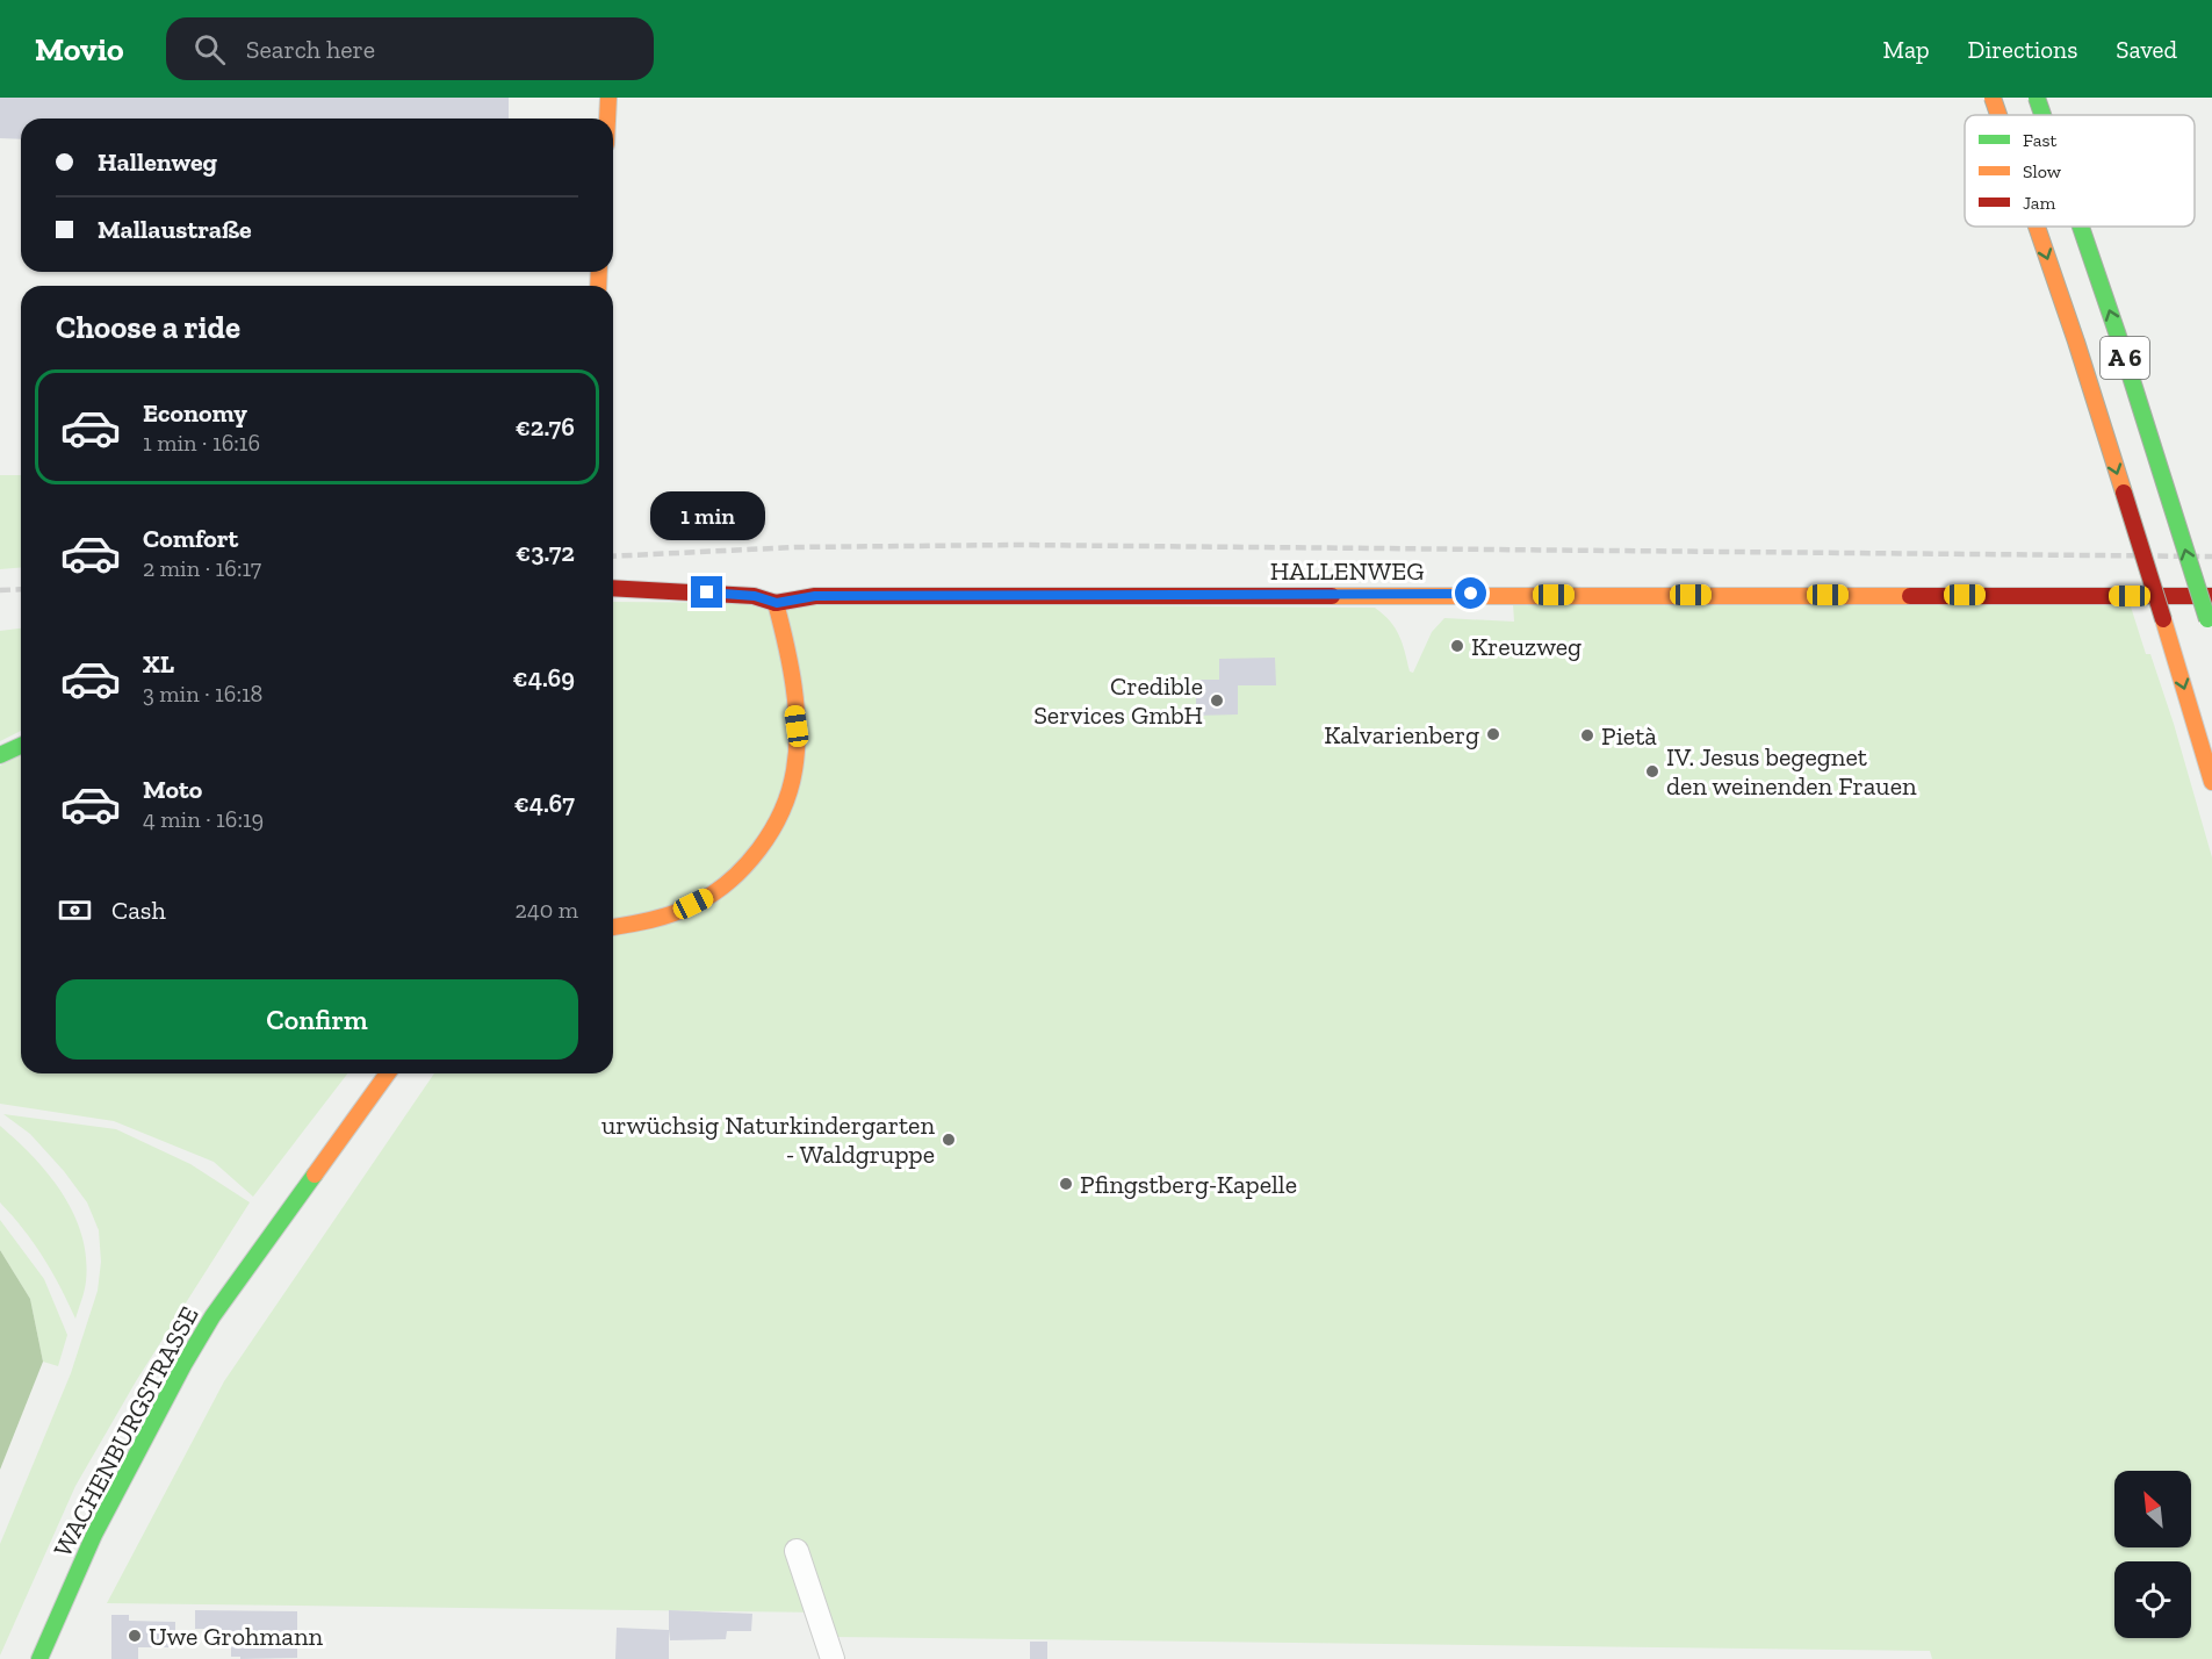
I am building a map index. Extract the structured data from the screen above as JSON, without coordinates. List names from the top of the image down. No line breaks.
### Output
{"streets":{"main road":["A 6","HALLENWEG","WACHENBURGSTRASSE"]},"places":["Kreuzweg","Credible Services GmbH","Kalvarienberg","Pietà","IV. Jesus begegnet den weinenden Frauen","urwüchsig Naturkindergarten - Waldgruppe","Pfingstberg-Kapelle","Uwe Grohmann"],"legend":["Fast","Slow","Jam"],"north":"top left","page":{"header":"Movio","search":"Search here","nav":["Map","Directions","Saved"],"banner":["Hallenweg","Mallaustraße"],"heading":"Choose a ride","list":[{"name":"Economy","note":"1 min · 16:16","value":"€2.76"},{"name":"Comfort","note":"2 min · 16:17","value":"€3.72"},{"name":"XL","note":"3 min · 16:18","value":"€4.69"},{"name":"Moto","note":"4 min · 16:19","value":"€4.67"}],"bubble":"1 min","pay":["Cash","240 m"],"buttons":"Confirm"}}
